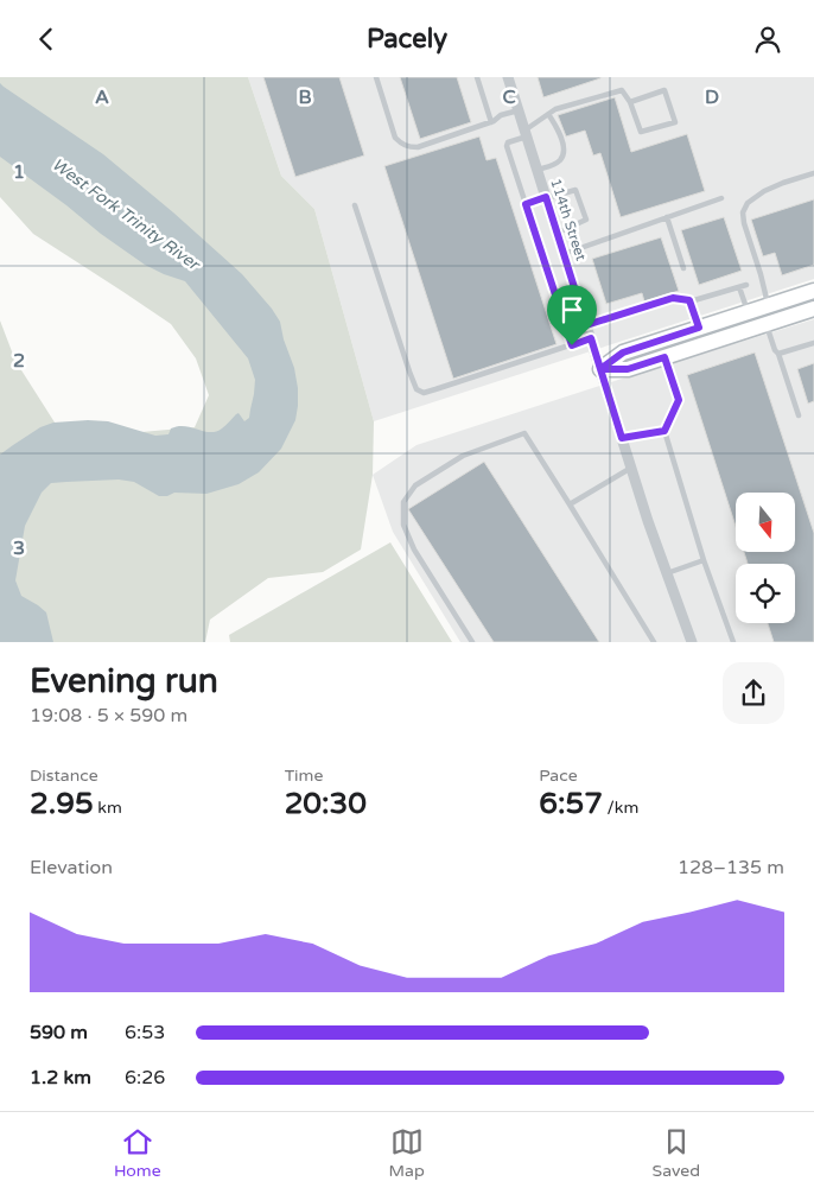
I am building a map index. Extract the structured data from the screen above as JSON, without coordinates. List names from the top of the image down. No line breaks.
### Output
{"streets":{"street":["114th Street"]},"water":["West Fork Trinity River"],"north":"bottom","page":{"header":"Pacely","heading":["Evening run","19:08 · 5 × 590 m"],"stats":[["Distance","2.95 km"],["Time","20:30"],["Pace","6:57 /km"]],"chart":["Elevation","128–135 m"],"list":[{"name":"590 m","note":"6:53"},{"name":"1.2 km","note":"6:26"}],"tabs":["Home","Map","Saved"]},"grid":{"columns":["A","B","C","D"],"rows":["1","2","3"]}}
